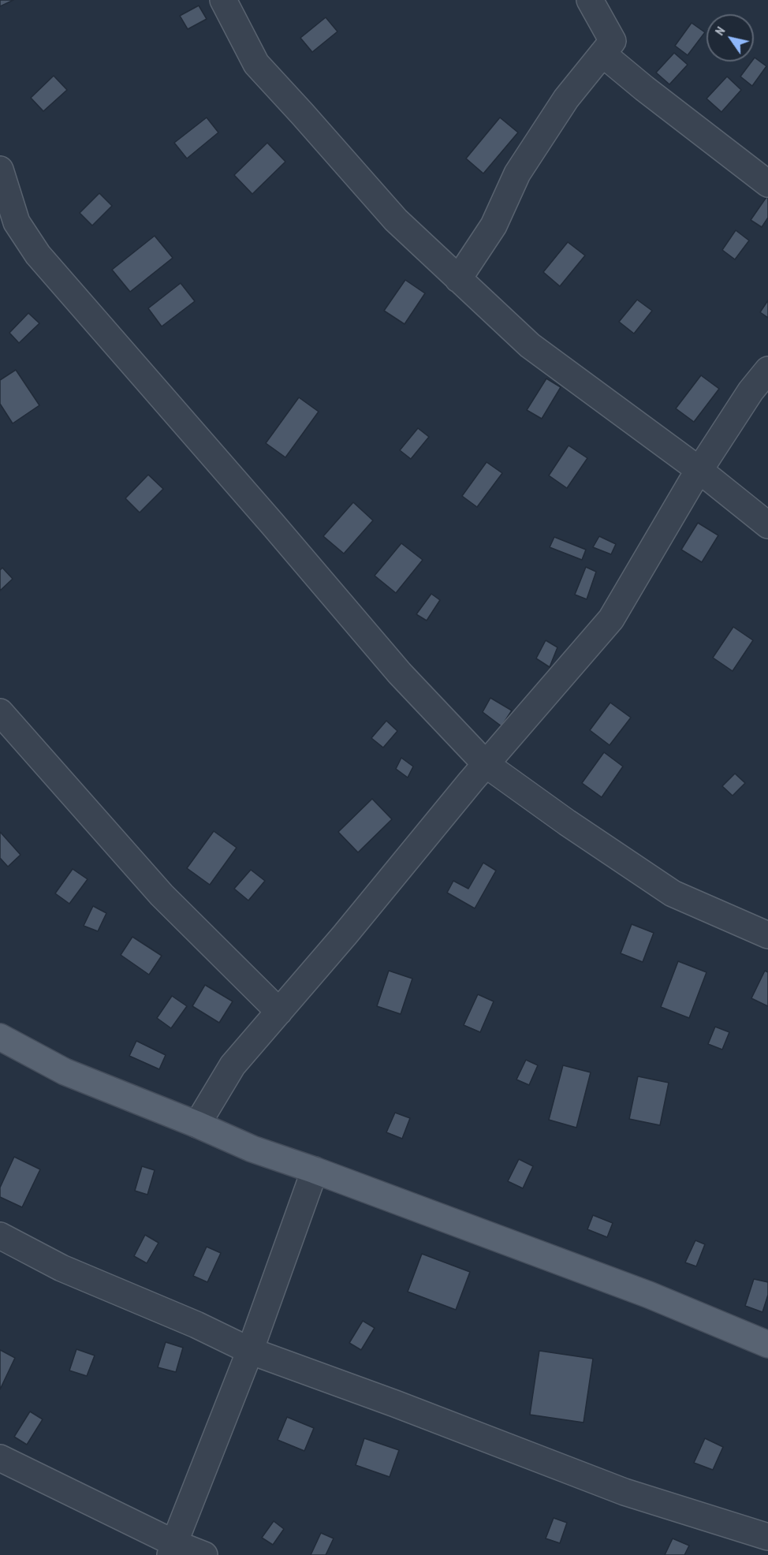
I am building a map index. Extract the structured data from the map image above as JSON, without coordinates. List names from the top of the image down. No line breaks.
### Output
{"north":"top left"}
